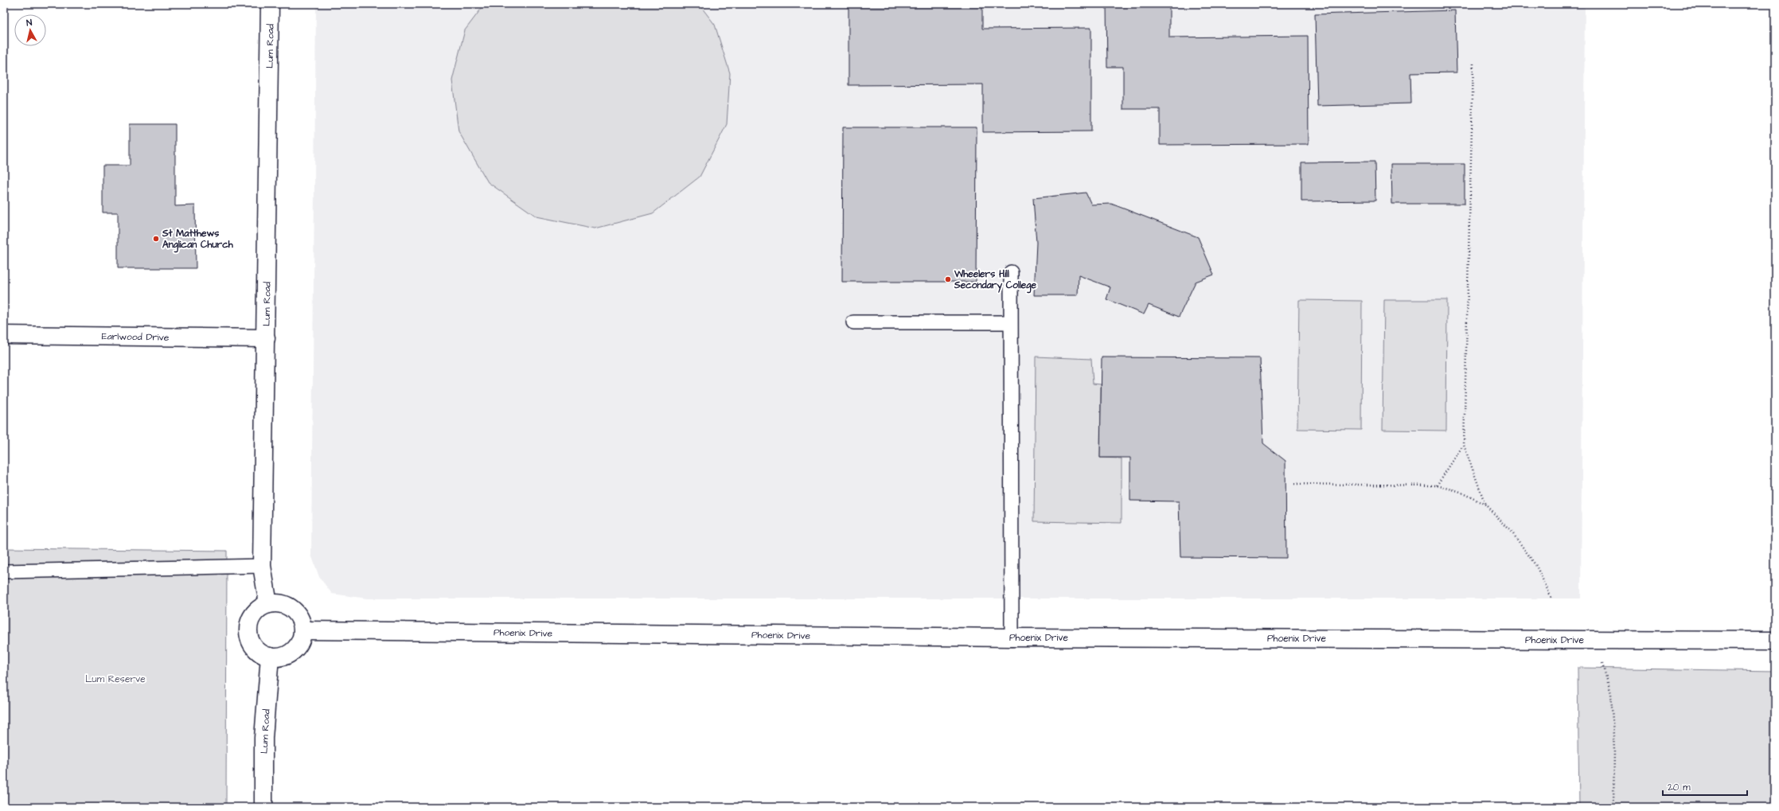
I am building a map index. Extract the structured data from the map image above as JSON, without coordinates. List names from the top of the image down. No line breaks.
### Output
{"streets":{"street":["Lum Road","Earlwood Drive","Phoenix Drive"]},"crossings":[["Lum Road","Earlwood Drive"],["Lum Road","Phoenix Drive"]],"parks":["Lum Reserve"],"places":["St Matthews Anglican Church","Wheelers Hill Secondary College"],"scale_bar":"20 m","north":"top"}
